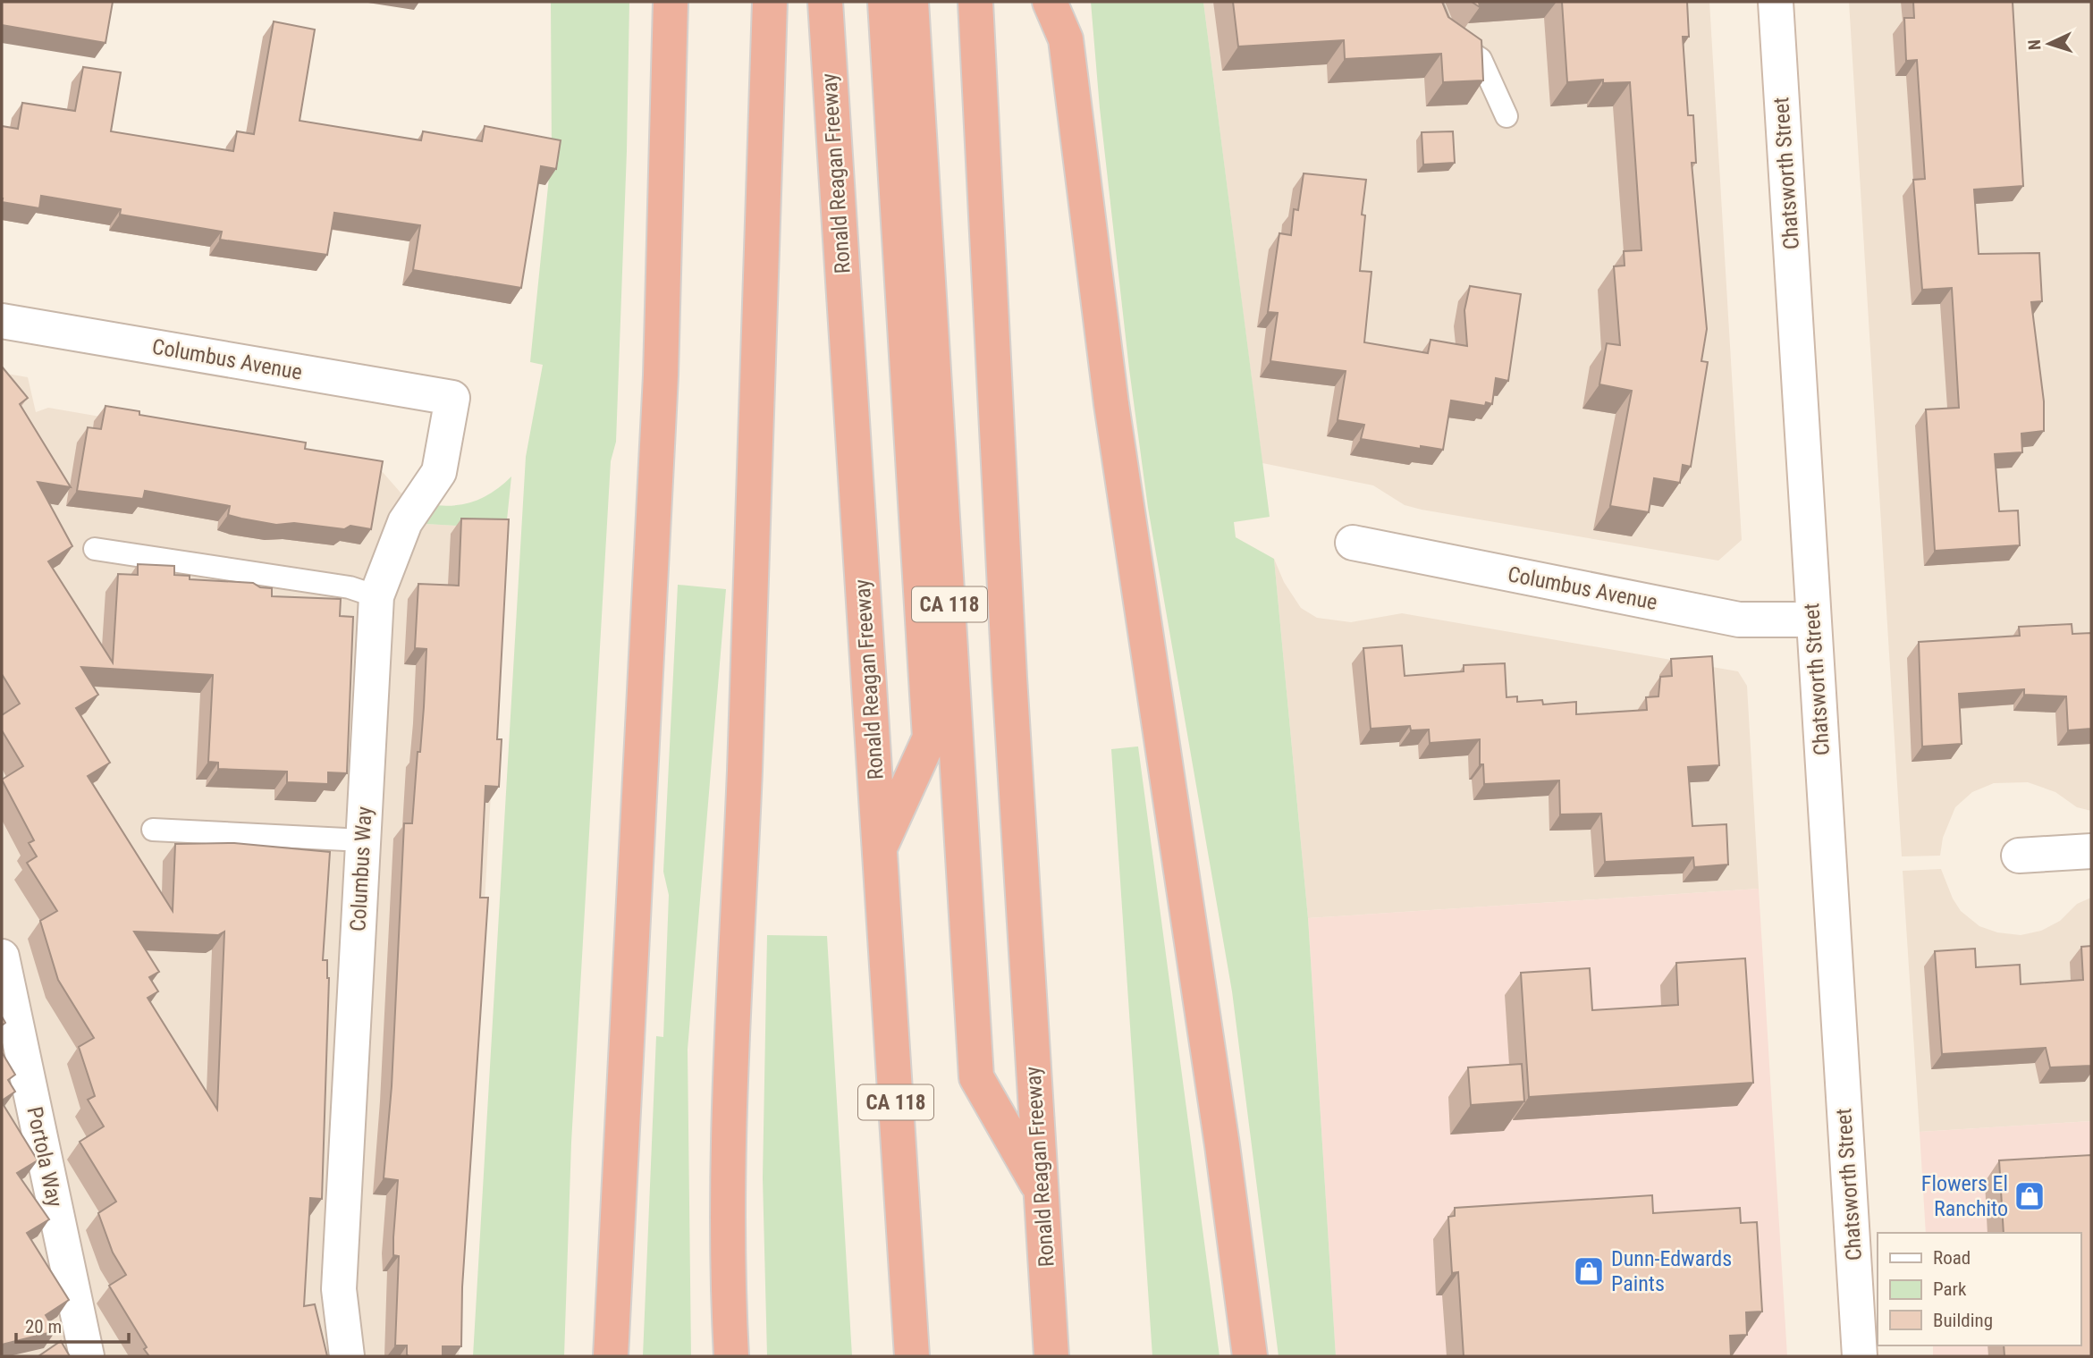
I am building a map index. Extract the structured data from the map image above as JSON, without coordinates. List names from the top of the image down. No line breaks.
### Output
{"streets":{"highway":["Ronald Reagan Freeway","CA 118"],"street":["Chatsworth Street","Columbus Avenue","Columbus Way","Portola Way"]},"crossings":[["Ronald Reagan Freeway","CA 118"],["Chatsworth Street","Columbus Avenue"],["Columbus Avenue","Columbus Way"]],"places":{"shop":["Flowers El Ranchito","Dunn-Edwards Paints"]},"legend":["Road","Park","Building"],"scale_bar":"20 m","north":"left"}
